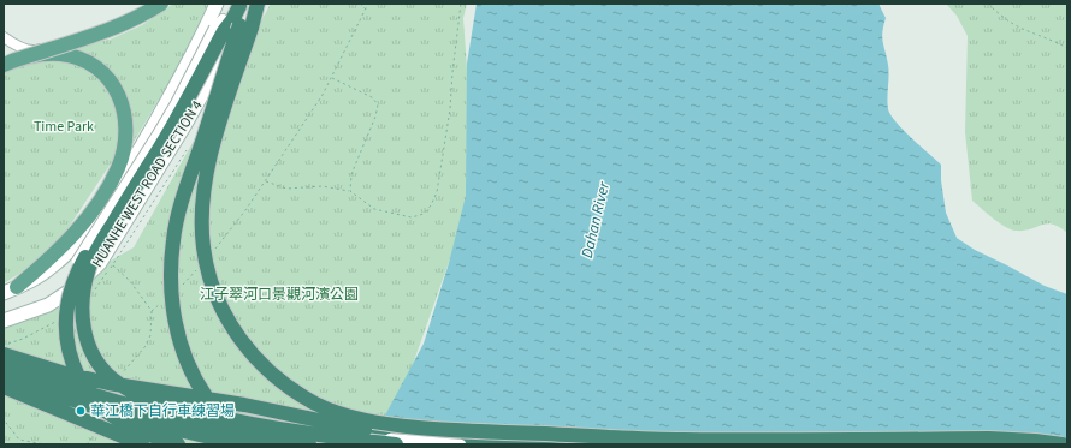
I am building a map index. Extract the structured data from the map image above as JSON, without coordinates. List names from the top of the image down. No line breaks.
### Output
{"streets":{"main road":["HUANHE WEST ROAD SECTION 4"]},"water":["Dahan River"],"parks":["Time Park","江子翠河口景觀河濱公園"],"places":["華江橋下自行車練習場"]}
